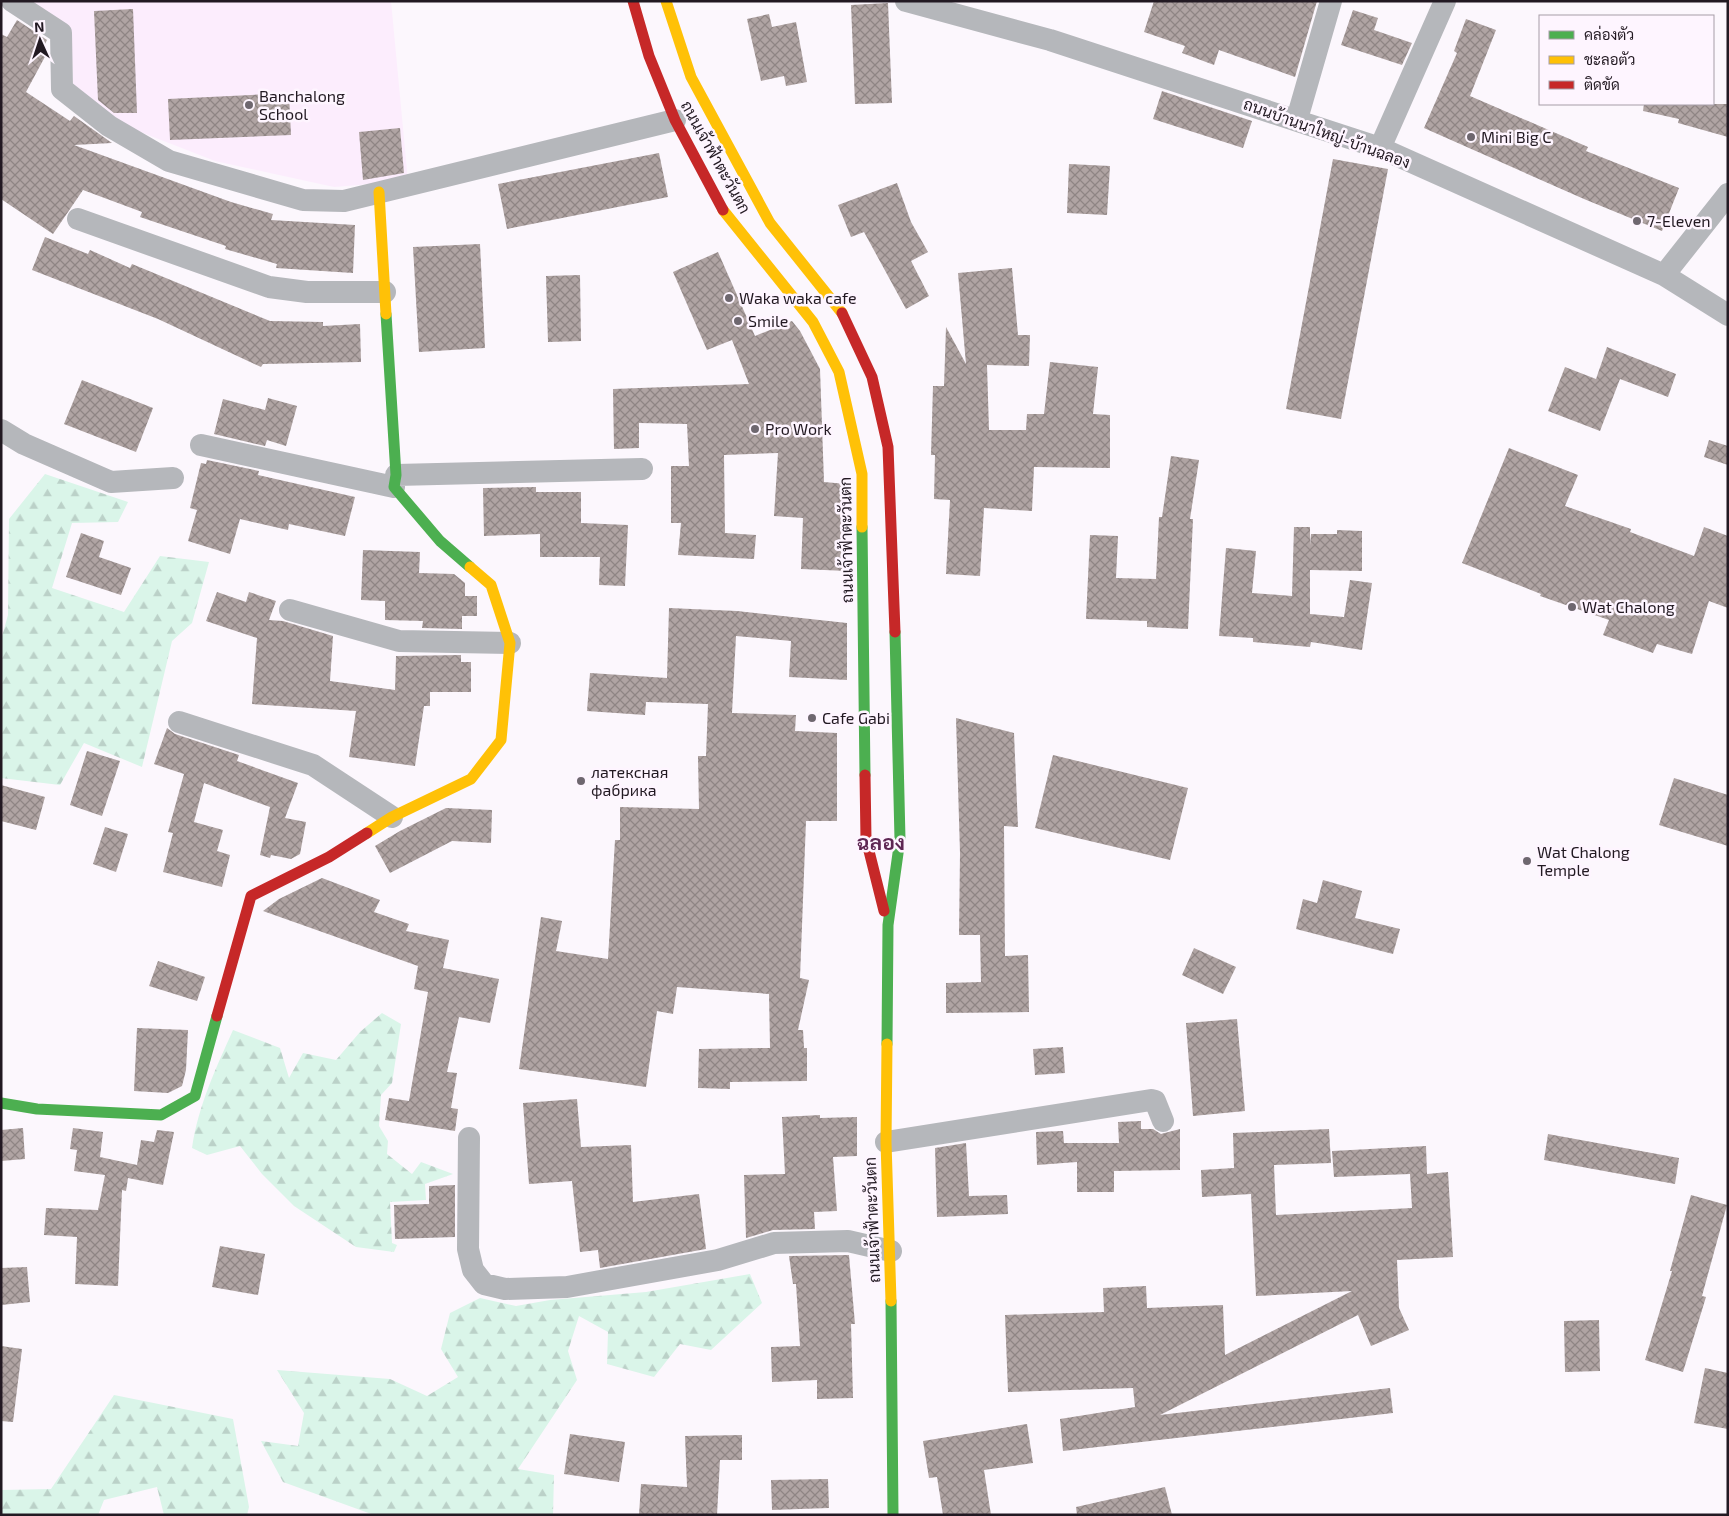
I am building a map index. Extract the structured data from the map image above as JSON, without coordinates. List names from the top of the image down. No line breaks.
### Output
{"streets":{"main road":["ถนนเจ้าฟ้าตะวันตก"],"street":["ถนนบ้านนาใหญ่-บ้านฉลอง"]},"districts":["ฉลอง"],"places":["Banchalong School","Mini Big C","7-Eleven","Waka waka cafe","Smile","Pro Work","Wat Chalong","Cafe Gabi","латексная фабрика","Wat Chalong Temple"],"legend":["คล่องตัว","ชะลอตัว","ติดขัด"],"north":"top"}
